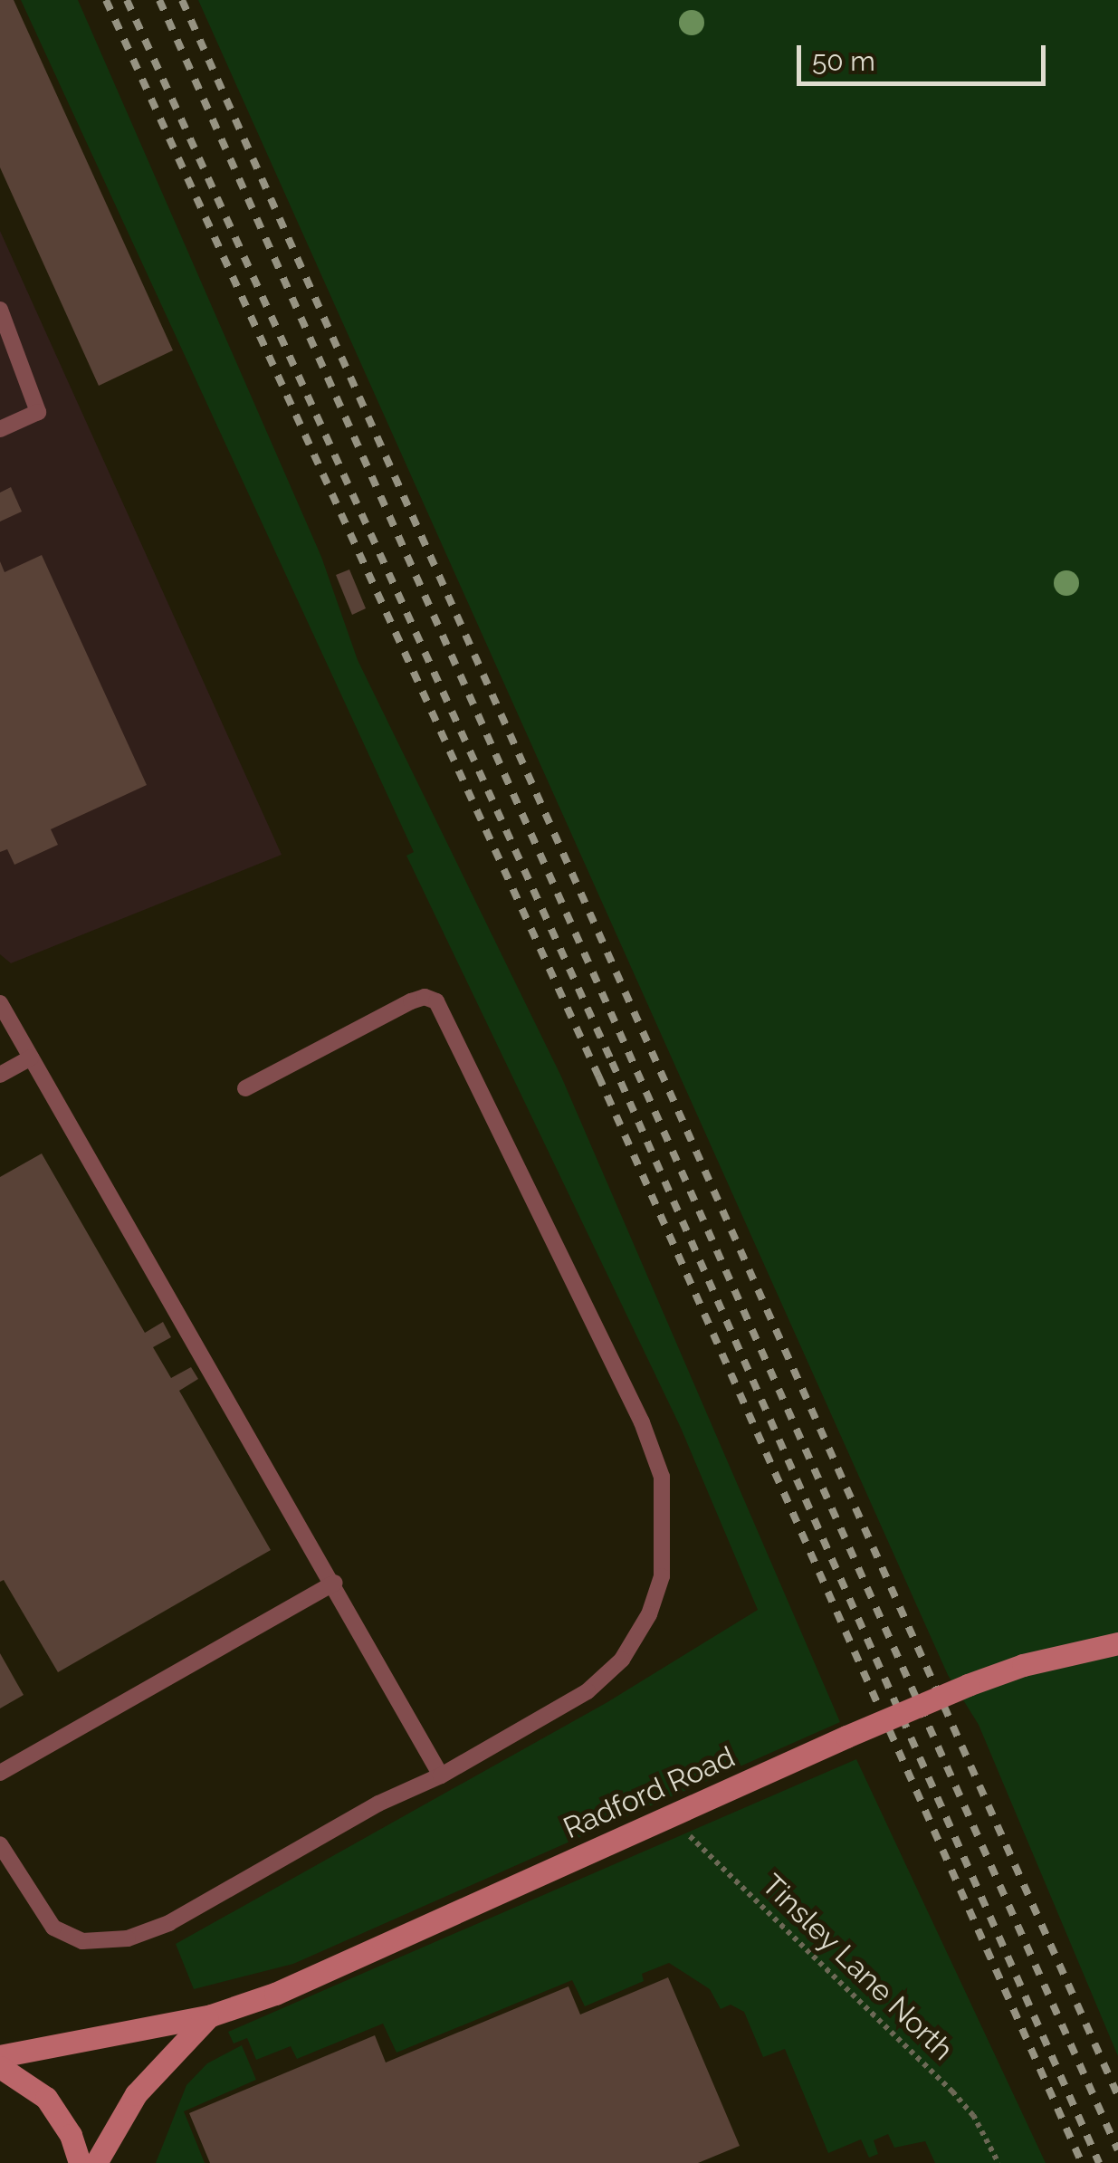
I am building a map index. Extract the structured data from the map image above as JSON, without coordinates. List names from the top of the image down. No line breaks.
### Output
{"streets":{"street":["Radford Road"],"path":["Tinsley Lane North"]},"crossings":[["Radford Road","Tinsley Lane North"]],"scale_bar":"50 m"}
